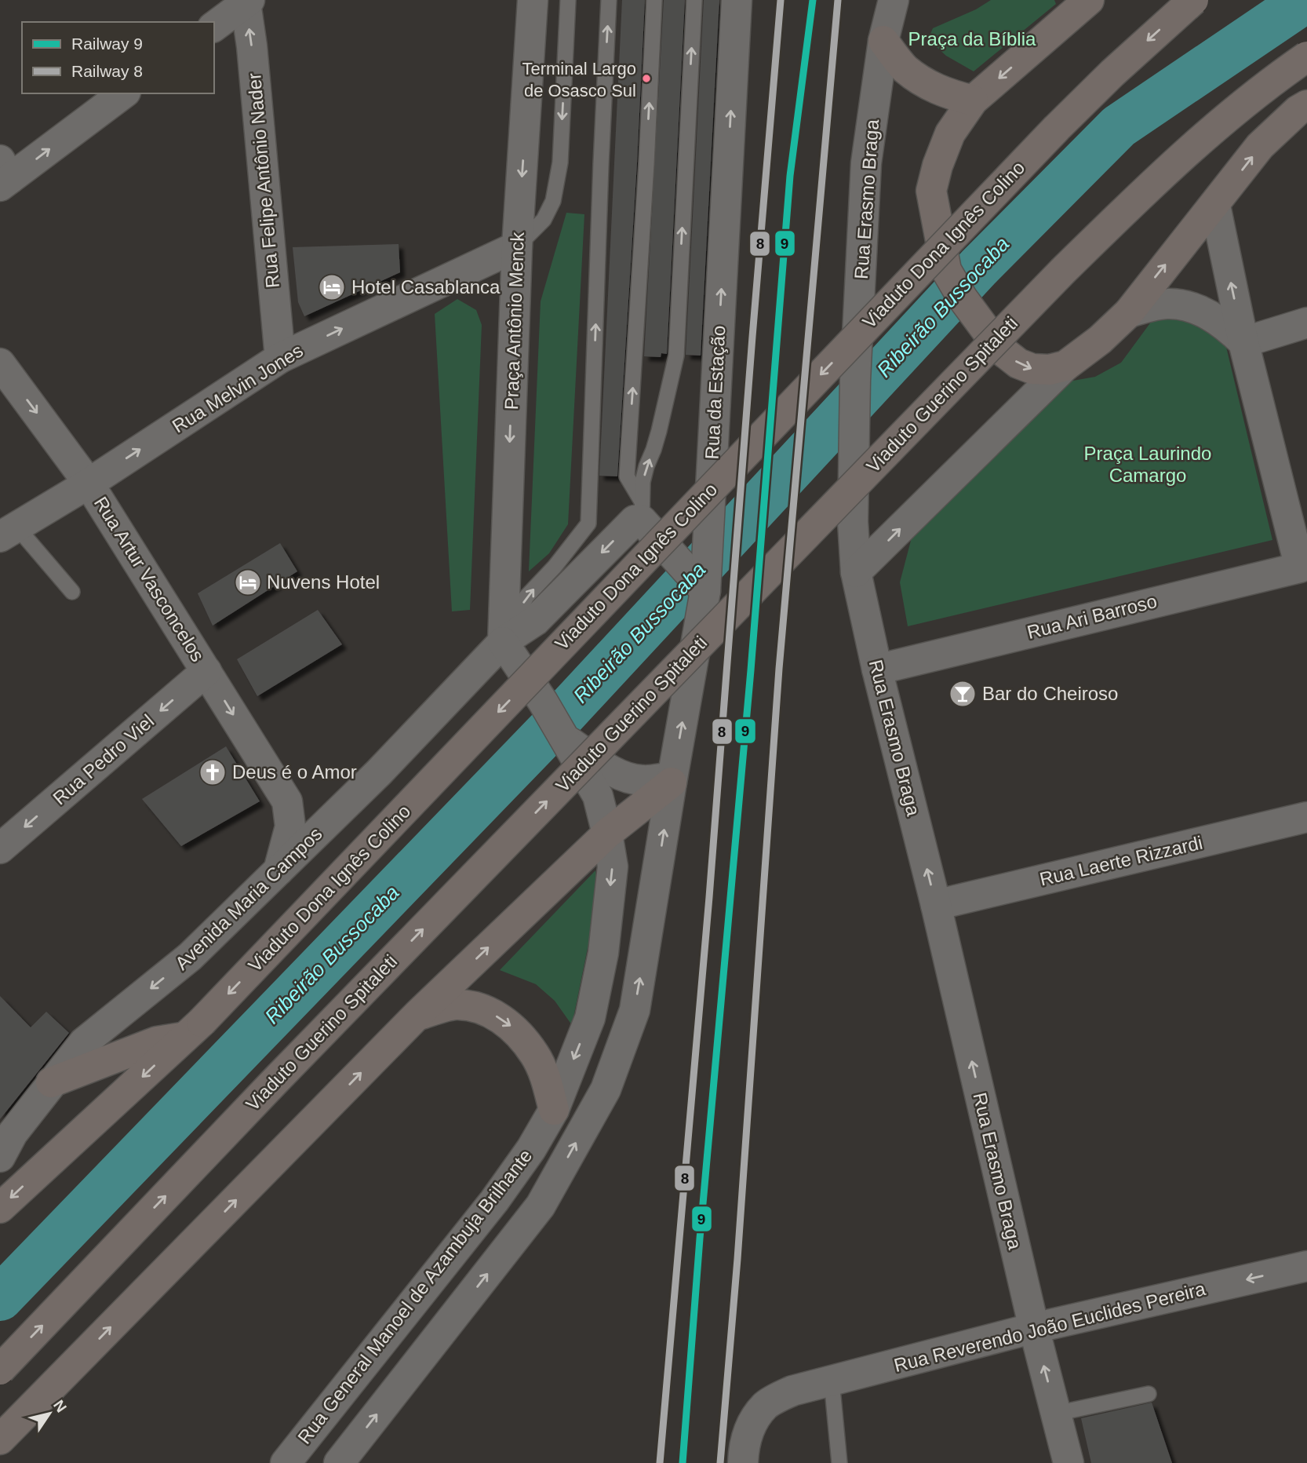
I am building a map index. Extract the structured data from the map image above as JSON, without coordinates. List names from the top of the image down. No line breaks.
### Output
{"streets":{"main road":["Viaduto Dona Ignês Colino","Viaduto Guerino Spitaleti"],"street":["Rua Felipe Antônio Nader","Rua Erasmo Braga","Praça Antônio Menck","Rua Melvin Jones","Rua da Estação","Rua Artur Vasconcelos","Rua Ari Barroso","Rua Pedro Viel","Rua Laerte Rizzardi","Avenida Maria Campos","Rua General Manoel de Azambuja Brilhante","Rua Reverendo João Euclides Pereira"]},"crossings":[["Rua Felipe Antônio Nader","Rua Melvin Jones"],["Rua Erasmo Braga","Rua Ari Barroso"],["Rua Erasmo Braga","Rua Laerte Rizzardi"],["Rua Erasmo Braga","Rua Reverendo João Euclides Pereira"],["Praça Antônio Menck","Rua Melvin Jones"],["Praça Antônio Menck","Avenida Maria Campos"],["Praça Antônio Menck","Rua General Manoel de Azambuja Brilhante"],["Rua Melvin Jones","Rua Artur Vasconcelos"],["Rua da Estação","Rua General Manoel de Azambuja Brilhante"],["Rua Artur Vasconcelos","Rua Pedro Viel"],["Rua Artur Vasconcelos","Avenida Maria Campos"],["Avenida Maria Campos","Rua General Manoel de Azambuja Brilhante"]],"one_way":["Rua Felipe Antônio Nader","Rua Erasmo Braga","Praça Antônio Menck","Rua Melvin Jones","Rua da Estação","Rua Artur Vasconcelos","Rua Pedro Viel","Avenida Maria Campos","Rua Reverendo João Euclides Pereira"],"water":["Ribeirão Bussocaba"],"parks":["Praça da Bíblia","Praça Laurindo Camargo"],"places":{"other":["Terminal Largo de Osasco Sul"],"hotel":["Hotel Casablanca","Nuvens Hotel"],"bar":["Bar do Cheiroso"],"church":["Deus é o Amor"]},"lines":["rail line 9","rail line 8"],"legend":["Railway 9","Railway 8"],"north":"top right"}
